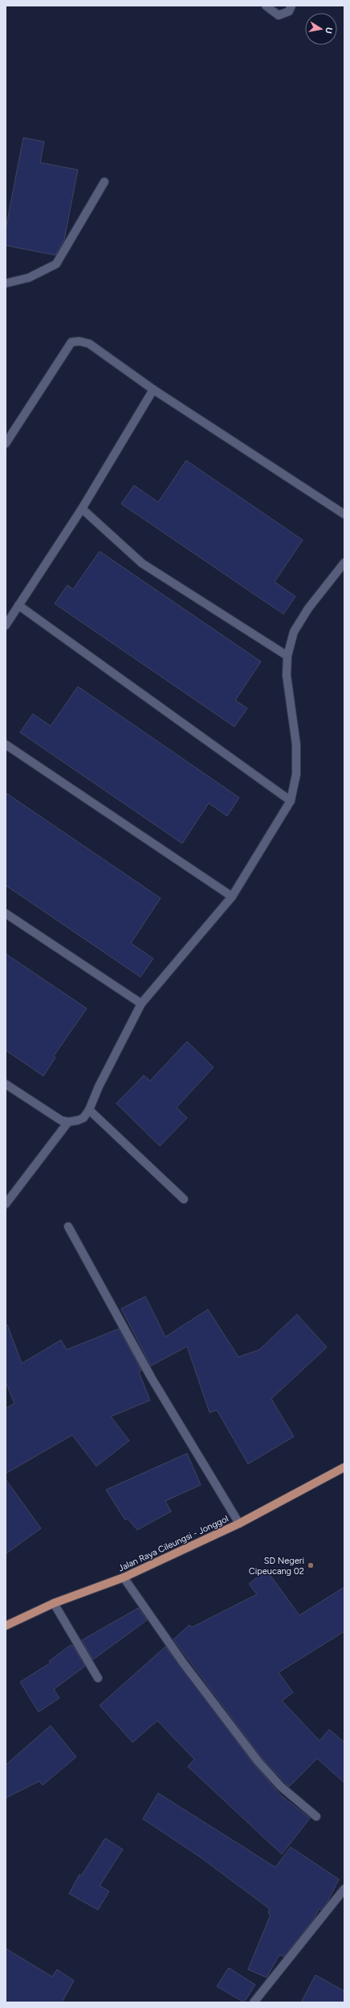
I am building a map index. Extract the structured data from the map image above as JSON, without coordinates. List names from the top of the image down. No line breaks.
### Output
{"streets":{"main road":["Jalan Raya Cileungsi - Jonggol"]},"places":["SD Negeri Cipeucang 02"],"north":"right"}
